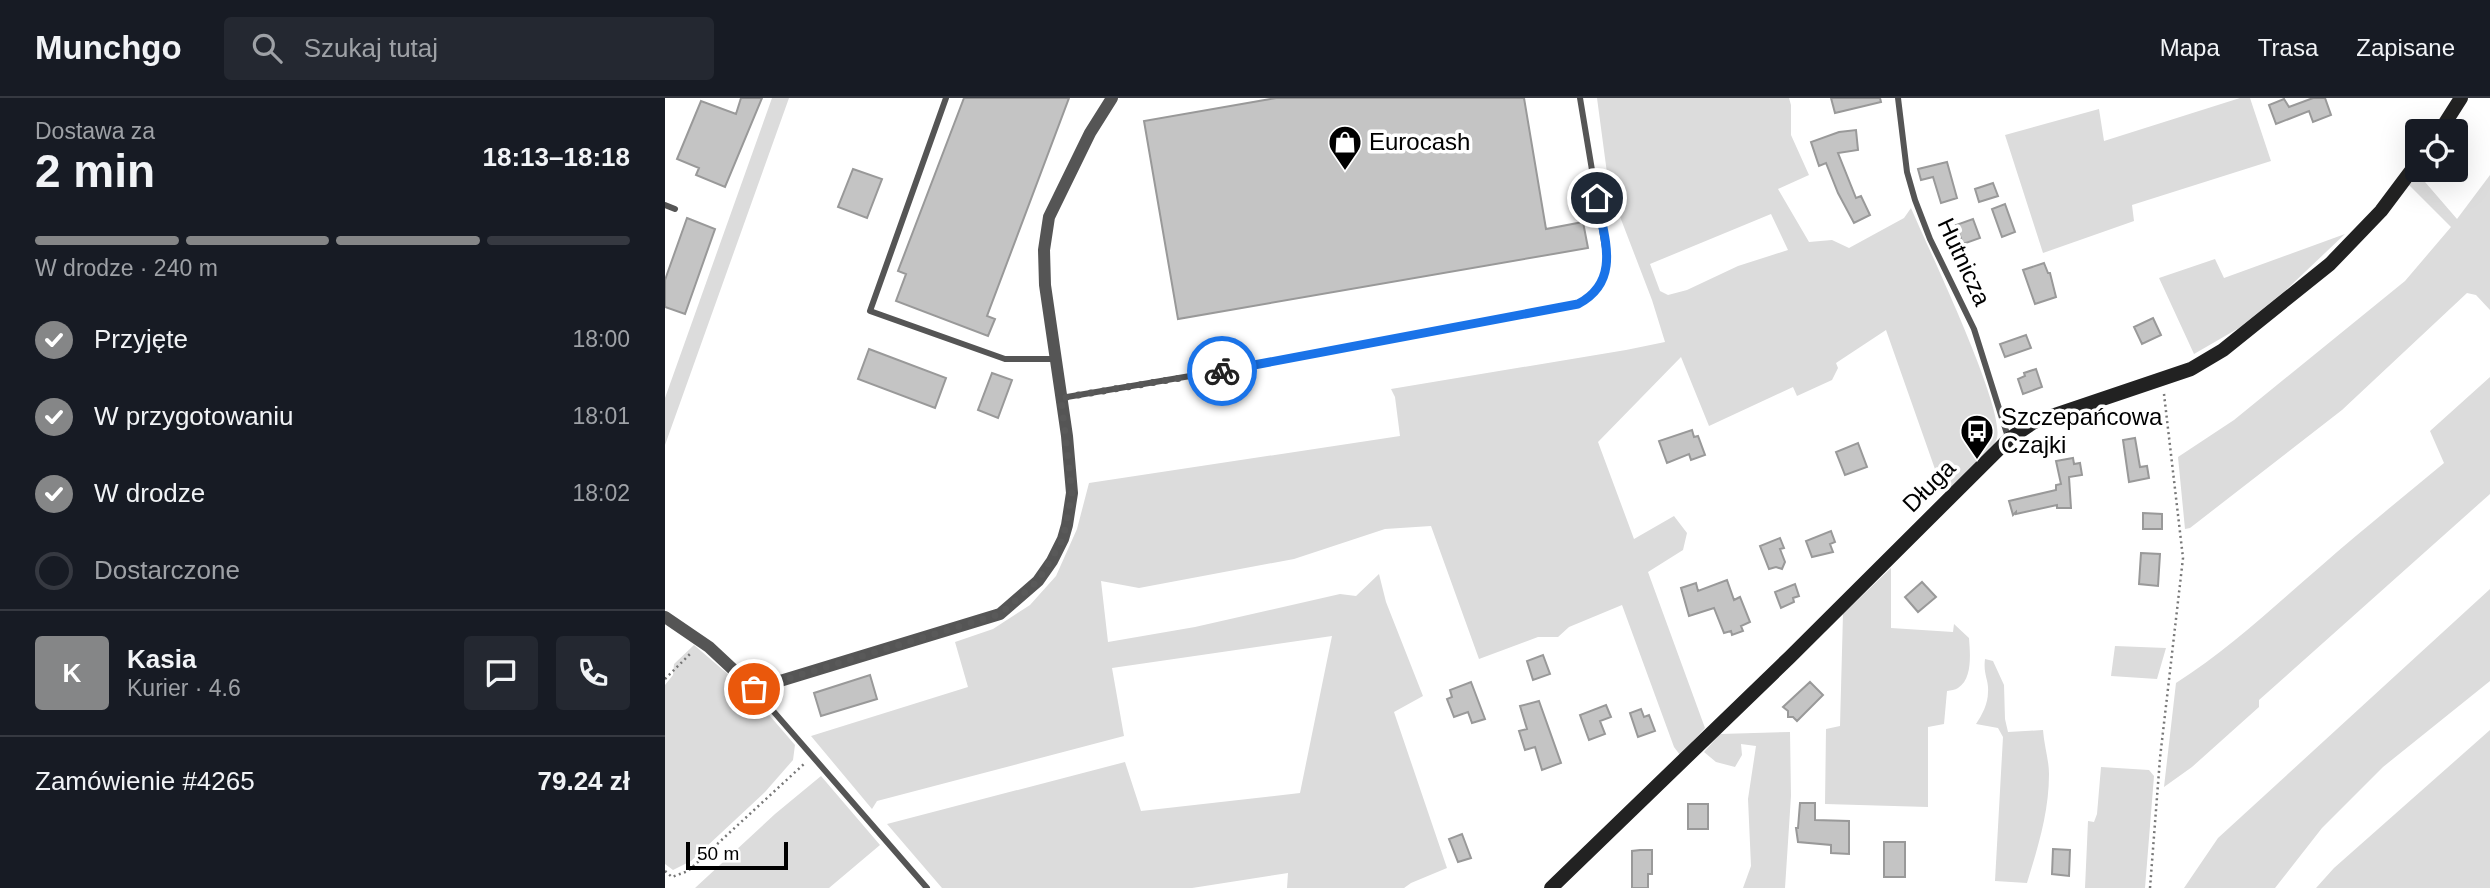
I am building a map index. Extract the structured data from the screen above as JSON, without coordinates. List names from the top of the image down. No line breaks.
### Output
{"streets":{"street":["Długa"],"lane":["Hutnicza"]},"crossings":[["Hutnicza","Długa"]],"places":{"shop":["Eurocash"],"bus stop":["Szczepańcowa Czajki"]},"scale_bar":"50 m","page":{"header":"Munchgo","search":"Szukaj tutaj","nav":["Mapa","Trasa","Zapisane"],"heading":["2 min","Dostawa za","18:13–18:18"],"panel":["Kasia","Kurier · 4.6","Zamówienie #4265","79.24 zł"],"bar":"W drodze · 240 m","list":[["Przyjęte","18:00"],["W przygotowaniu","18:01"],["W drodze","18:02"],"Dostarczone"],"round":"K","scale":"50 m"}}
